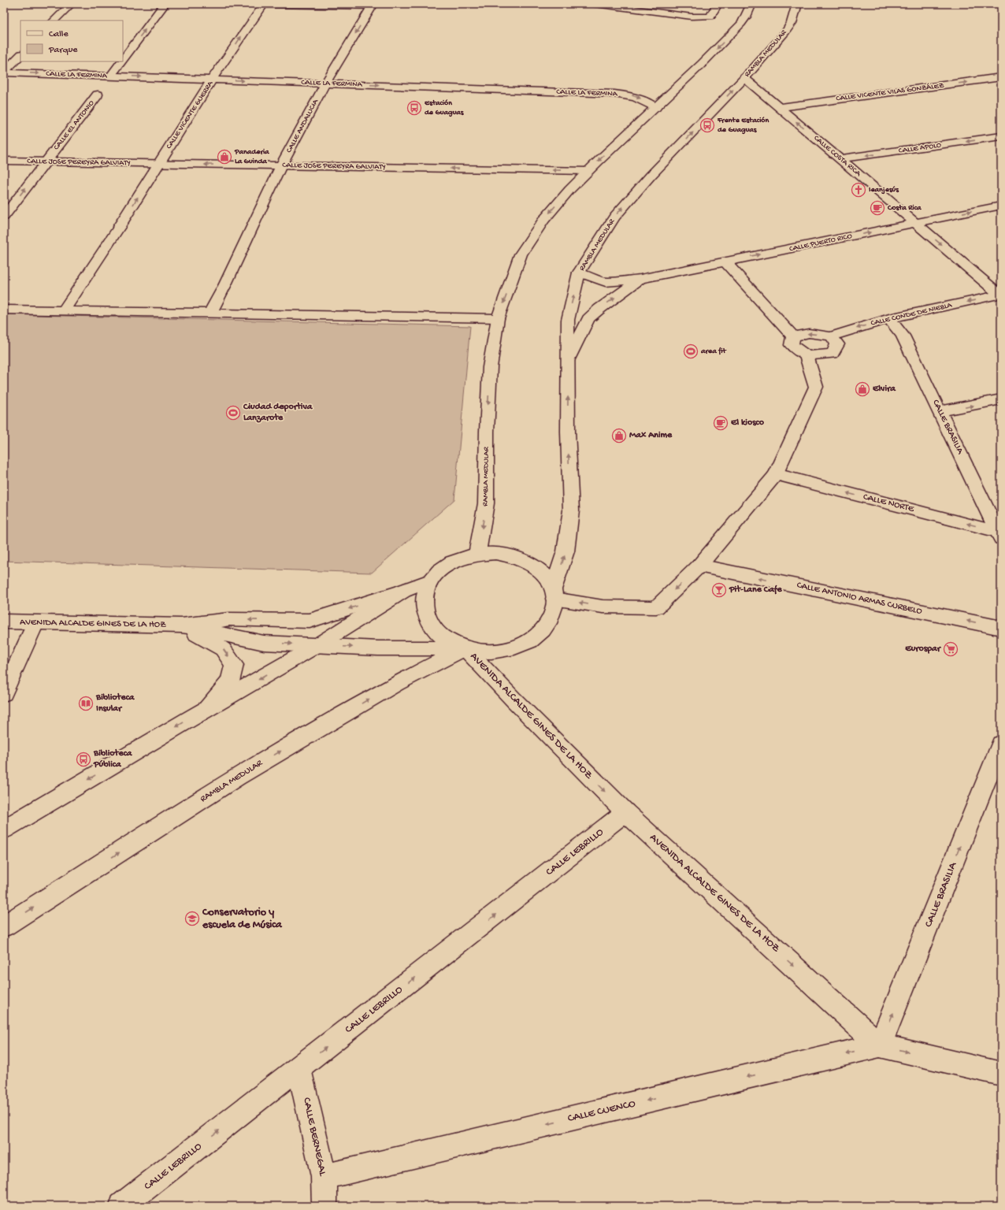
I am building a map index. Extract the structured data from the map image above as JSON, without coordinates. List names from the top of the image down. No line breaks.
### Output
{"streets":{"street":["RAMBLA MEDULAR","CALLE LA FERMINA","CALLE VICENTE VILAS GONZÁLEZ","CALLE VICENTE GUERRA","CALLE EL ANTONIO","CALLE ANDALUCIA","CALLE APOLO","CALLE COSTA RICA","CALLE JOSE PEREYRA GALVIATY","CALLE PUERTO RICO","CALLE CONDE DE NIEBLA","CALLE BRASILIA","CALLE NORTE","CALLE ANTONIO ARMAS CURBELO","AVENIDA ALCALDE GINES DE LA HOZ","CALLE LEBRILLO","CALLE CUENCO","CALLE BERNEGAL"]},"crossings":[["RAMBLA MEDULAR","CALLE LA FERMINA"],["RAMBLA MEDULAR","CALLE COSTA RICA"],["RAMBLA MEDULAR","CALLE JOSE PEREYRA GALVIATY"],["RAMBLA MEDULAR","CALLE PUERTO RICO"],["RAMBLA MEDULAR","AVENIDA ALCALDE GINES DE LA HOZ"],["CALLE LA FERMINA","CALLE VICENTE GUERRA"],["CALLE LA FERMINA","CALLE ANDALUCIA"],["CALLE VICENTE VILAS GONZÁLEZ","CALLE COSTA RICA"],["CALLE VICENTE GUERRA","CALLE JOSE PEREYRA GALVIATY"],["CALLE EL ANTONIO","CALLE JOSE PEREYRA GALVIATY"],["CALLE ANDALUCIA","CALLE JOSE PEREYRA GALVIATY"],["CALLE APOLO","CALLE COSTA RICA"],["CALLE COSTA RICA","CALLE PUERTO RICO"],["CALLE COSTA RICA","CALLE CONDE DE NIEBLA"],["CALLE CONDE DE NIEBLA","CALLE BRASILIA"],["CALLE BRASILIA","CALLE NORTE"],["CALLE BRASILIA","AVENIDA ALCALDE GINES DE LA HOZ"],["CALLE BRASILIA","CALLE CUENCO"],["AVENIDA ALCALDE GINES DE LA HOZ","CALLE LEBRILLO"],["AVENIDA ALCALDE GINES DE LA HOZ","CALLE CUENCO"],["CALLE LEBRILLO","CALLE BERNEGAL"],["CALLE CUENCO","CALLE BERNEGAL"]],"one_way":["CALLE VICENTE VILAS GONZÁLEZ","CALLE VICENTE GUERRA","CALLE EL ANTONIO","CALLE APOLO","CALLE PUERTO RICO","CALLE BRASILIA","CALLE NORTE","CALLE ANTONIO ARMAS CURBELO","CALLE LEBRILLO","CALLE CUENCO"],"places":{"bus stop":["Estación de Guaguas","Frente Estación de Guaguas","Biblioteca Pública"],"shop":["Panaderia La Guinda","Elvira","Max Anime"],"church":["Ieanjesús"],"cafe":["Costa Rica","El kiosco"],"sports":["area fit","Ciudad deportiva Lanzarote"],"bar":["Pit-Lane Cafe"],"supermarket":["Eurospar"],"library":["Biblioteca Insular"],"school or university":["Conservatorio y escuela de Música"]},"legend":["Calle","Parque"]}
